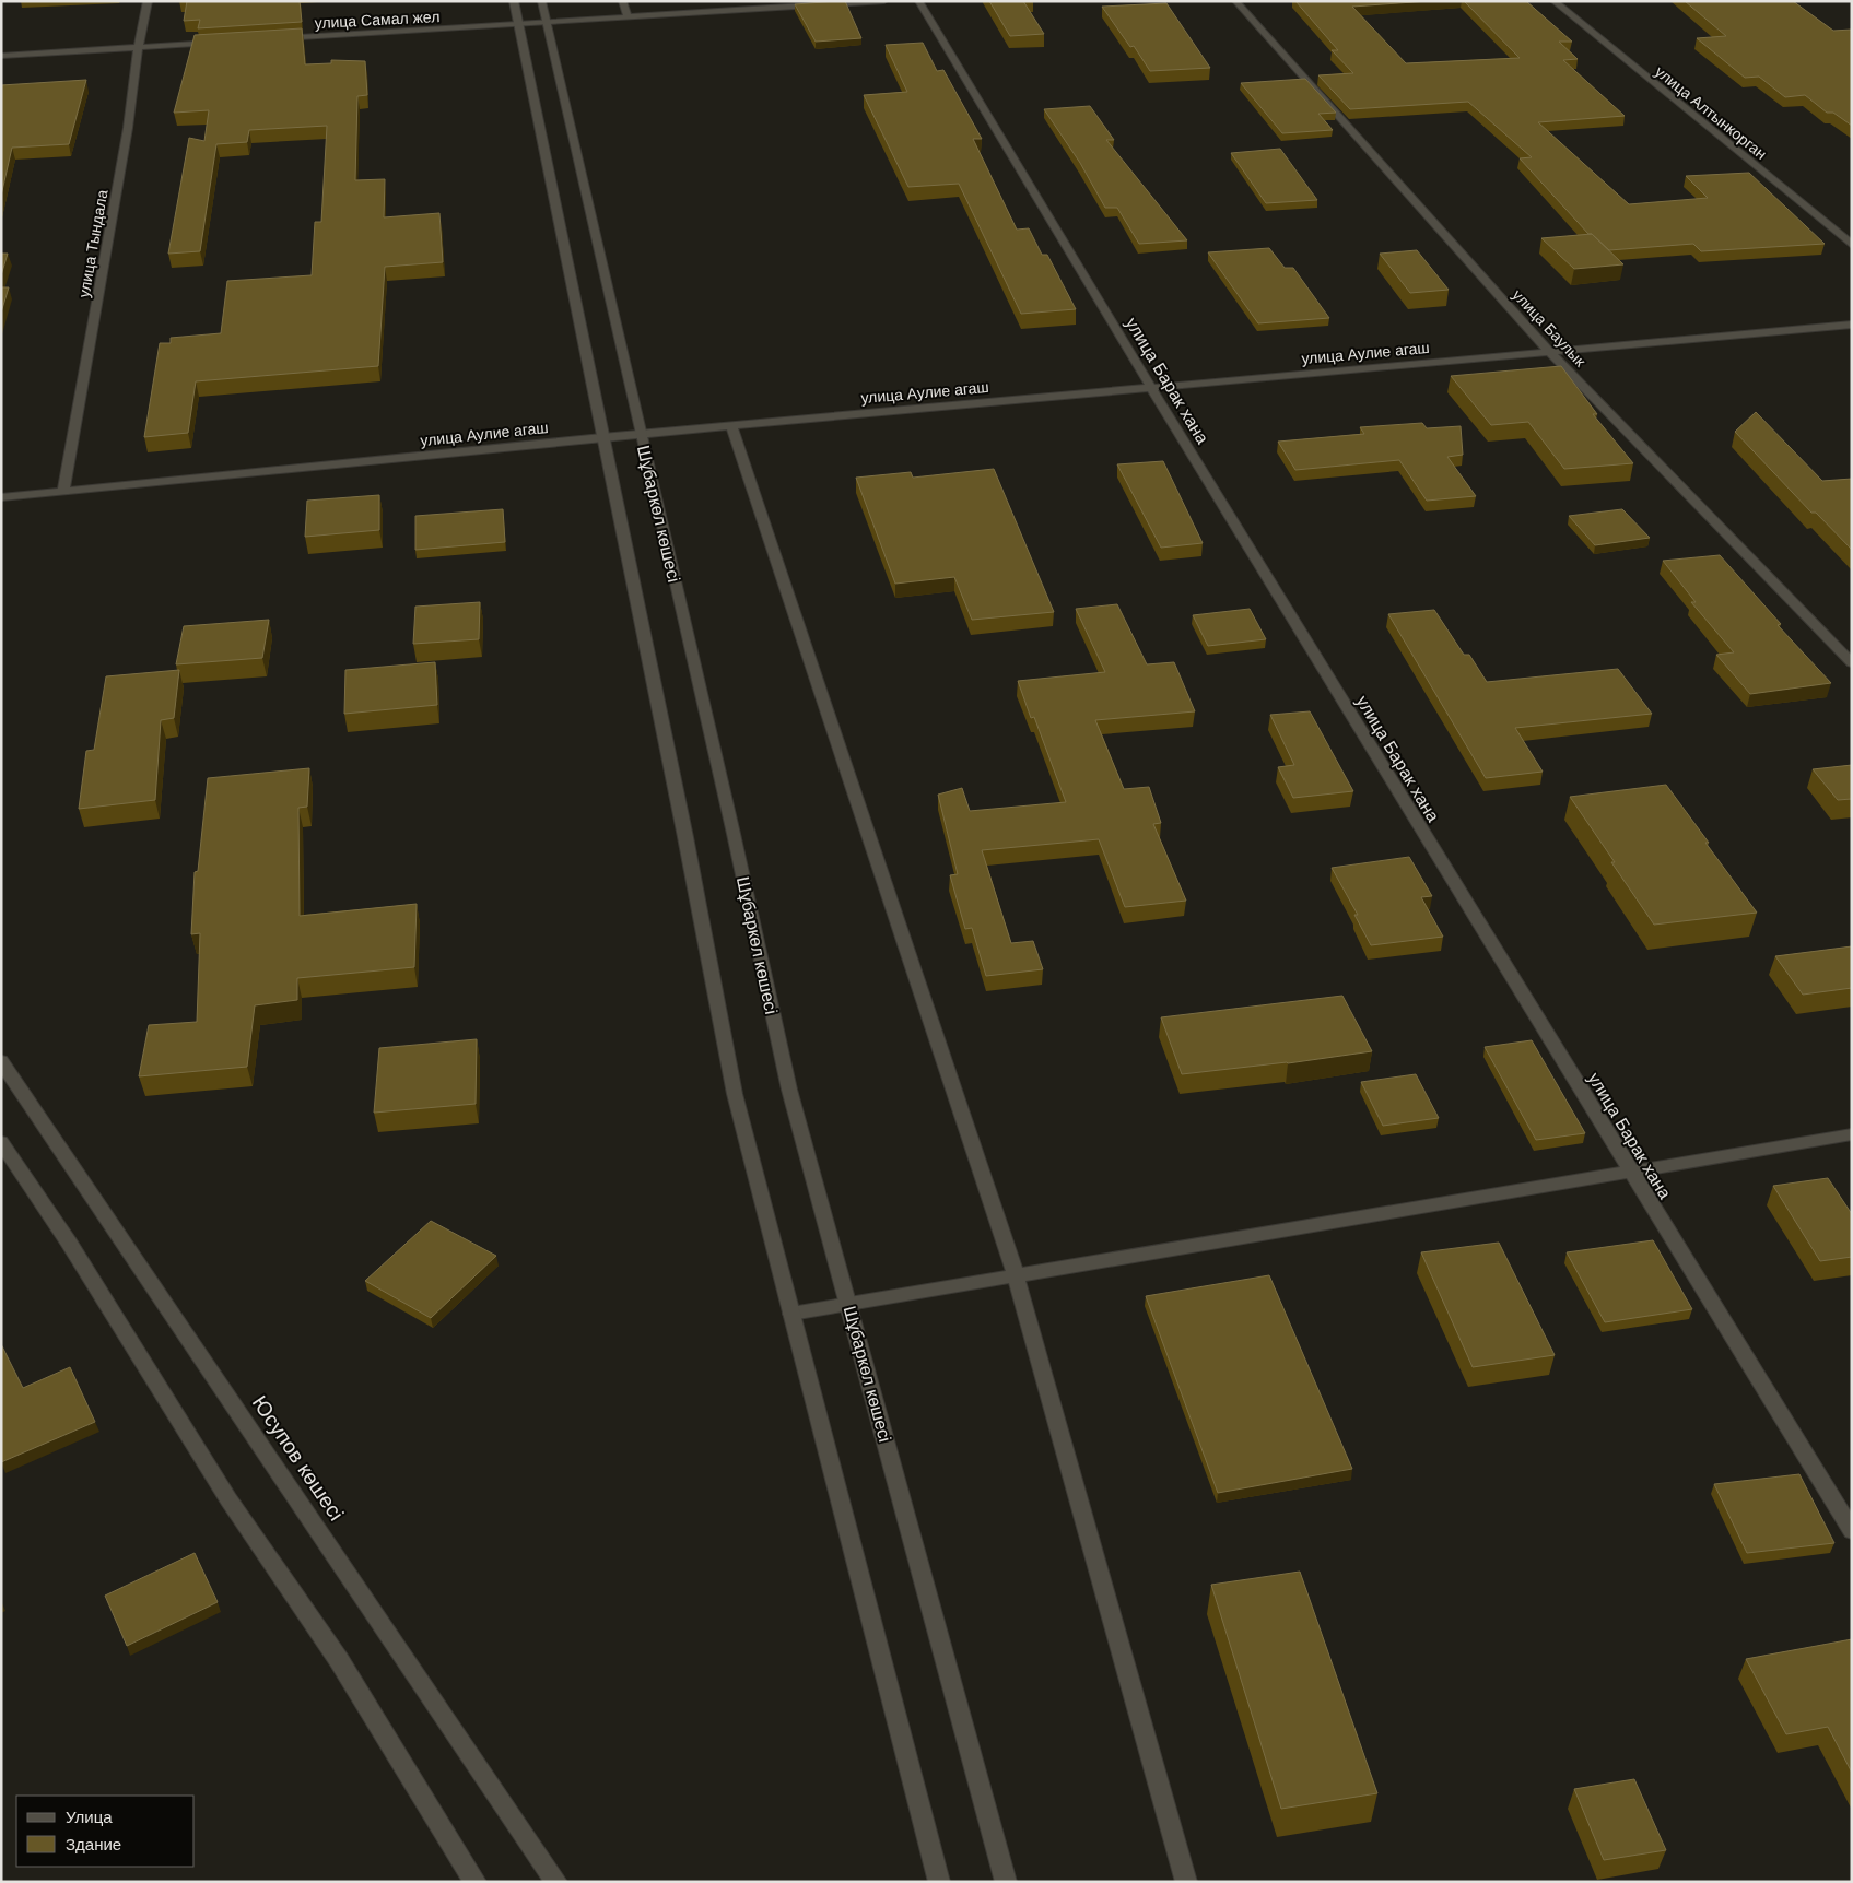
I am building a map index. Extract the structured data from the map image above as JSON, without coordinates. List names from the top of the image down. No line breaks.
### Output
{"streets":{"street":["улица Самал жел","улица Алтынкорган","улица Тындала","улица Баулык","улица Аулие агаш","улица Барак хана","Шұбаркөл көшесі","Юсупов көшесі"]},"crossings":[["улица Самал жел","Шұбаркөл көшесі"],["улица Тындала","улица Аулие агаш"],["улица Баулык","улица Аулие агаш"],["улица Аулие агаш","улица Барак хана"],["улица Аулие агаш","Шұбаркөл көшесі"]],"legend":["Улица","Здание"]}
